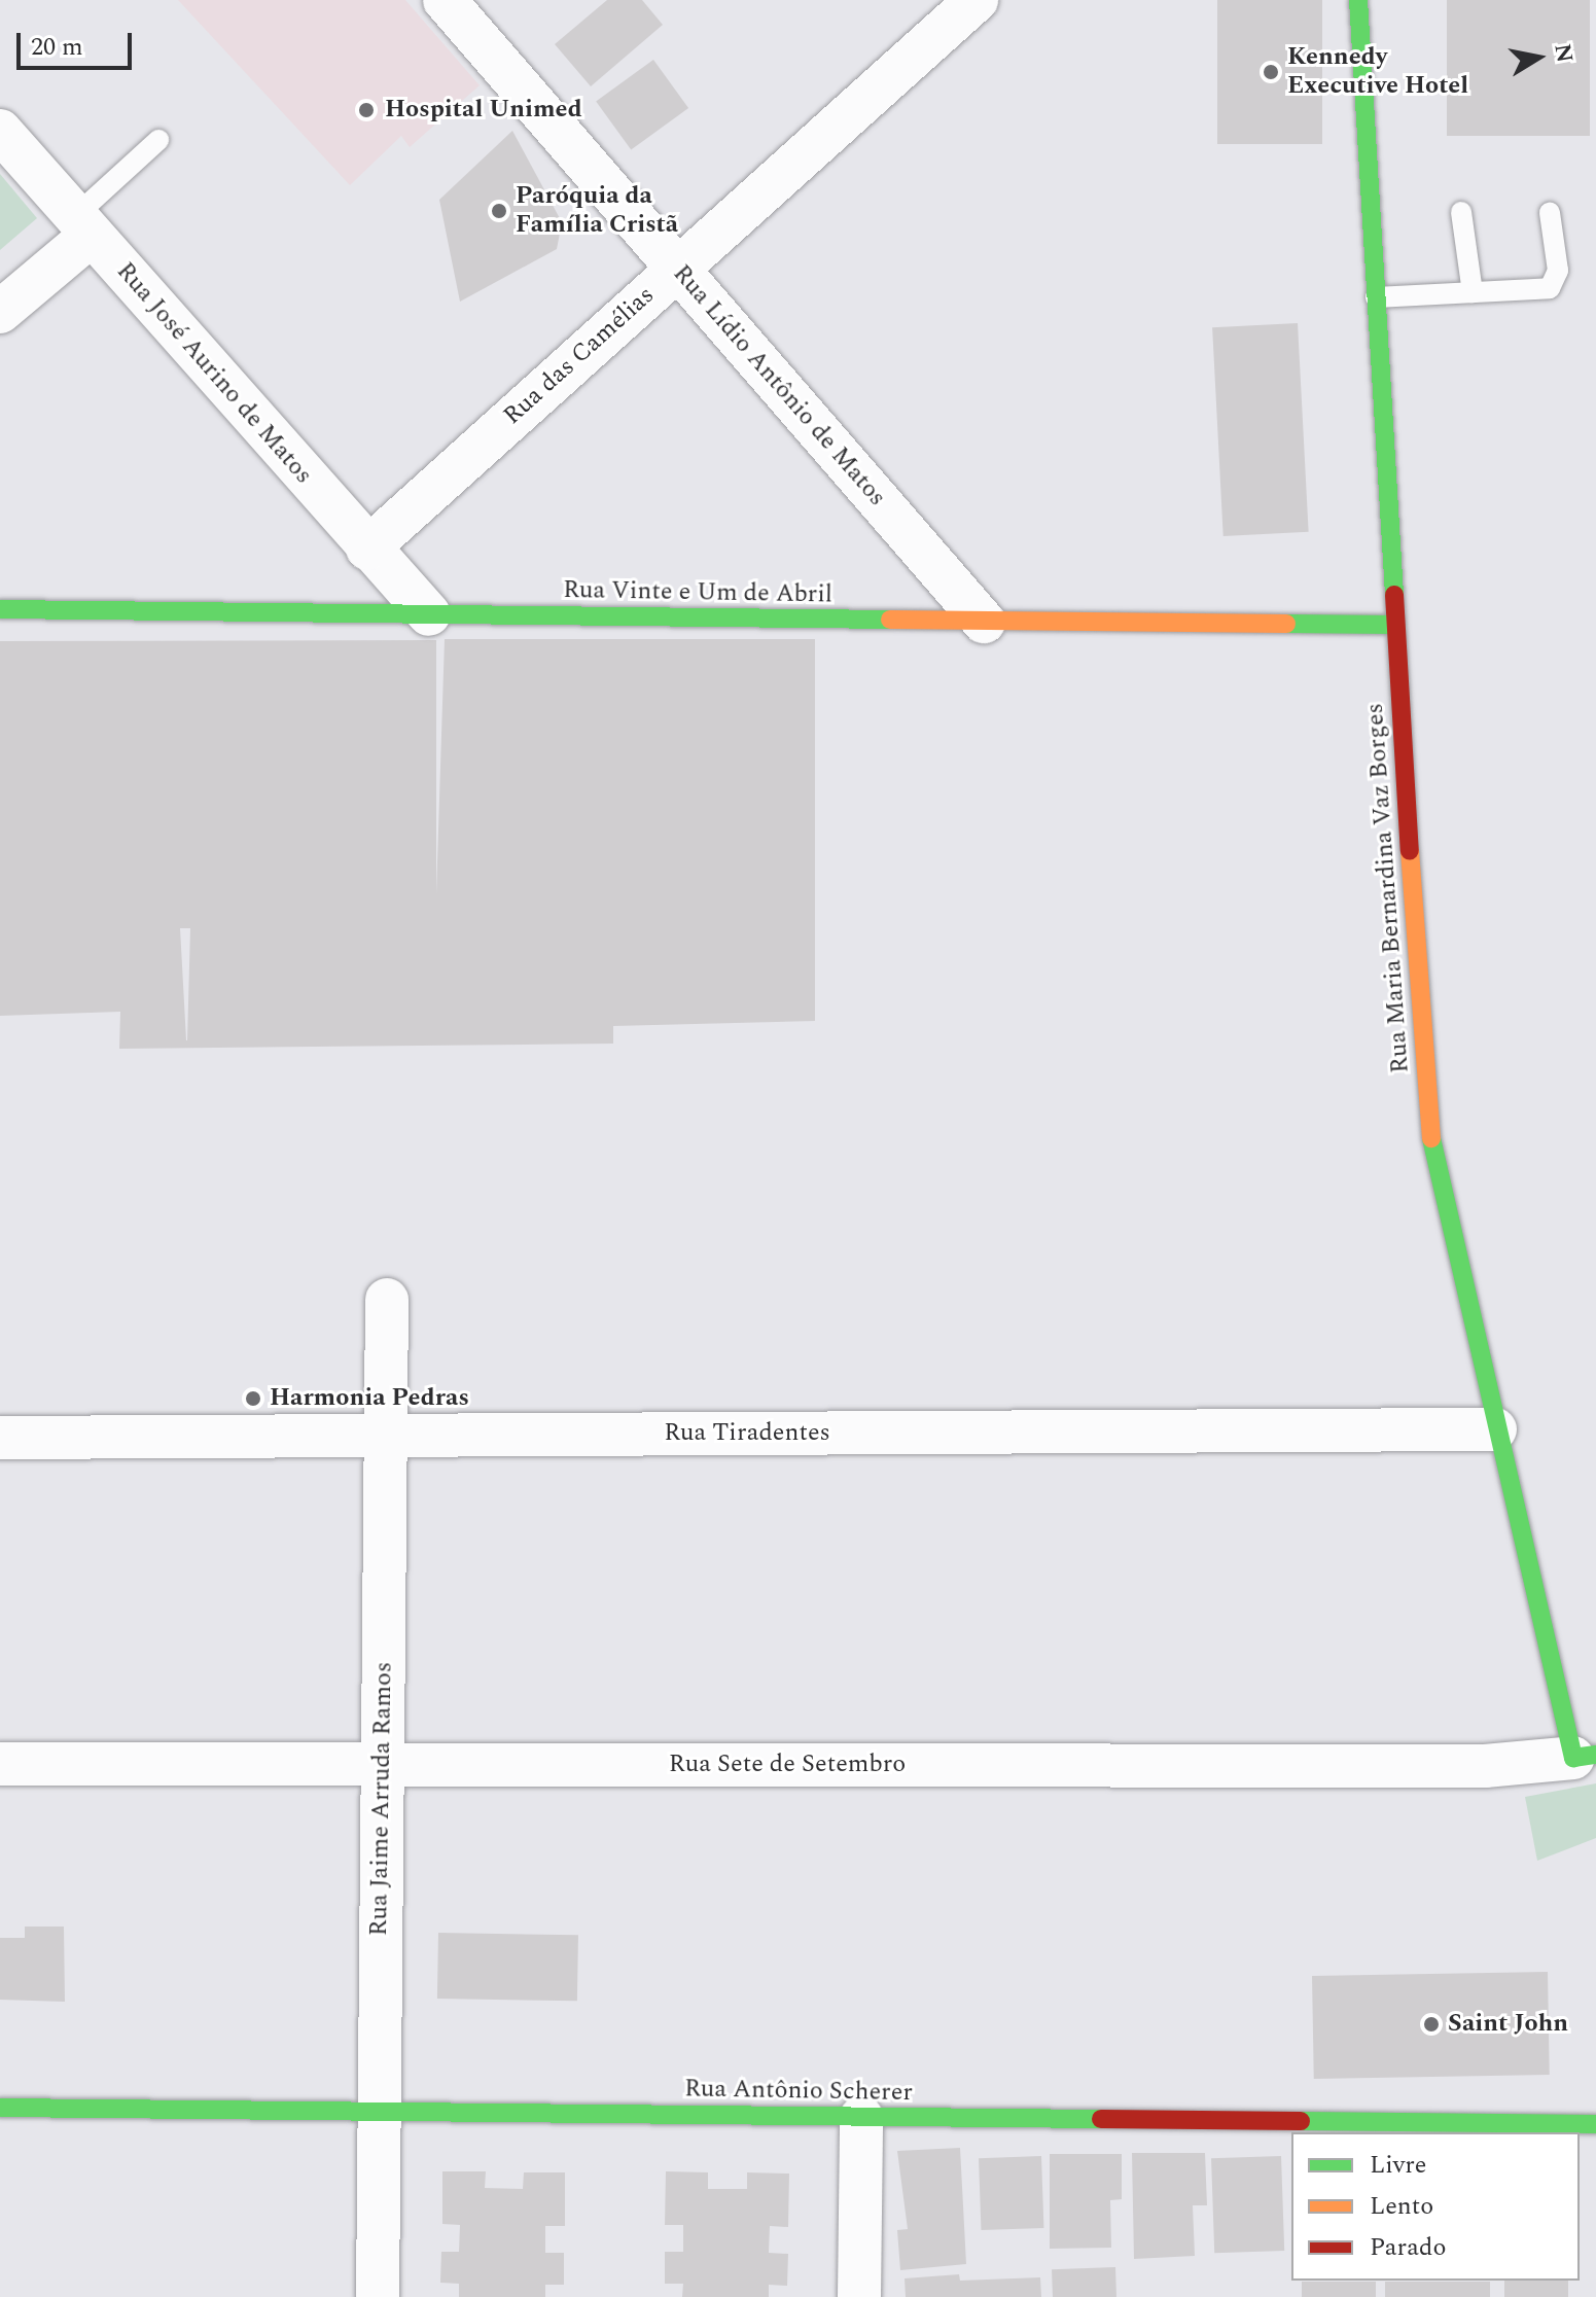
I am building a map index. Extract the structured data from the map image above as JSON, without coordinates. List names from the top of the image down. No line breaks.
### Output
{"streets":{"street":["Rua das Camélias","Rua José Aurino de Matos","Rua Lídio Antônio de Matos","Rua Vinte e Um de Abril","Rua Maria Bernardina Vaz Borges","Rua Tiradentes","Rua Sete de Setembro","Rua Jaime Arruda Ramos","Rua Antônio Scherer"]},"crossings":[["Rua das Camélias","Rua José Aurino de Matos"],["Rua das Camélias","Rua Lídio Antônio de Matos"],["Rua José Aurino de Matos","Rua Vinte e Um de Abril"],["Rua Lídio Antônio de Matos","Rua Vinte e Um de Abril"],["Rua Vinte e Um de Abril","Rua Maria Bernardina Vaz Borges"],["Rua Maria Bernardina Vaz Borges","Rua Tiradentes"],["Rua Maria Bernardina Vaz Borges","Rua Sete de Setembro"],["Rua Tiradentes","Rua Jaime Arruda Ramos"],["Rua Sete de Setembro","Rua Jaime Arruda Ramos"],["Rua Jaime Arruda Ramos","Rua Antônio Scherer"]],"places":["Kennedy Executive Hotel","Hospital Unimed","Paróquia da Família Cristã","Harmonia Pedras","Saint John"],"legend":["Livre","Lento","Parado"],"scale_bar":"20 m","north":"right"}
